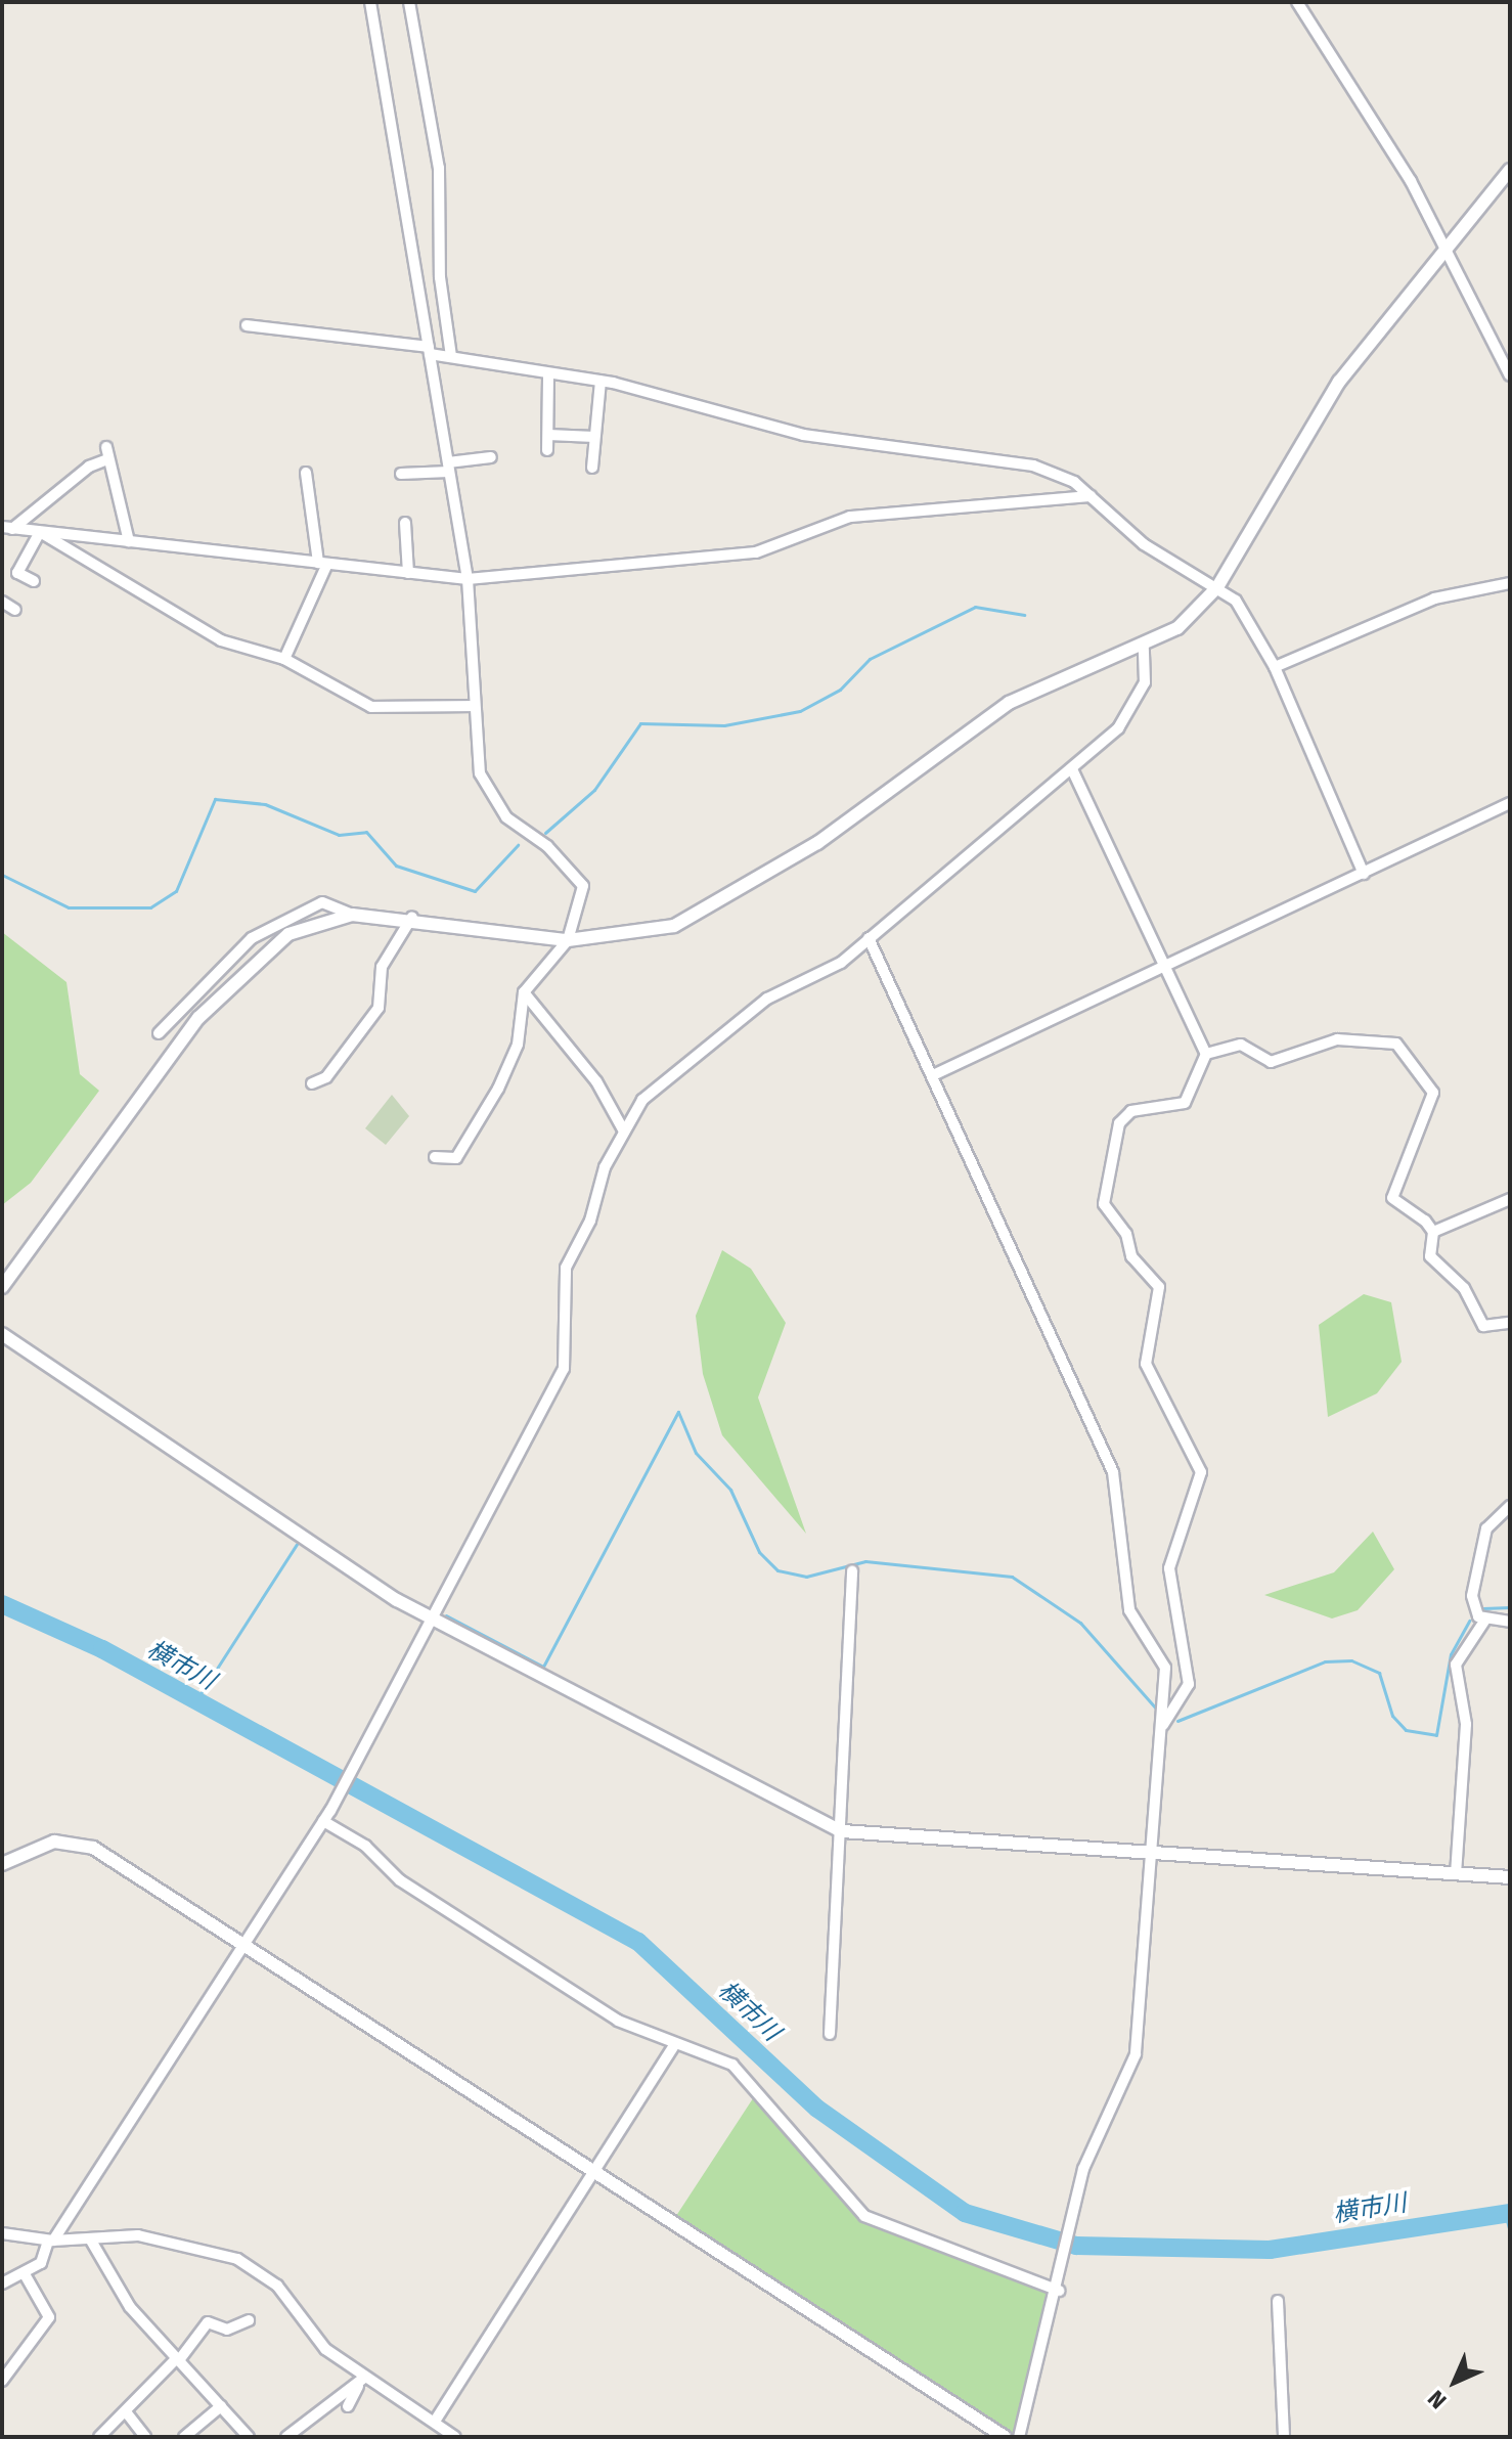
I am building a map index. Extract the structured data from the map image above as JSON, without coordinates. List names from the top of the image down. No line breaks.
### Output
{"water":["横市川"],"north":"bottom left"}
